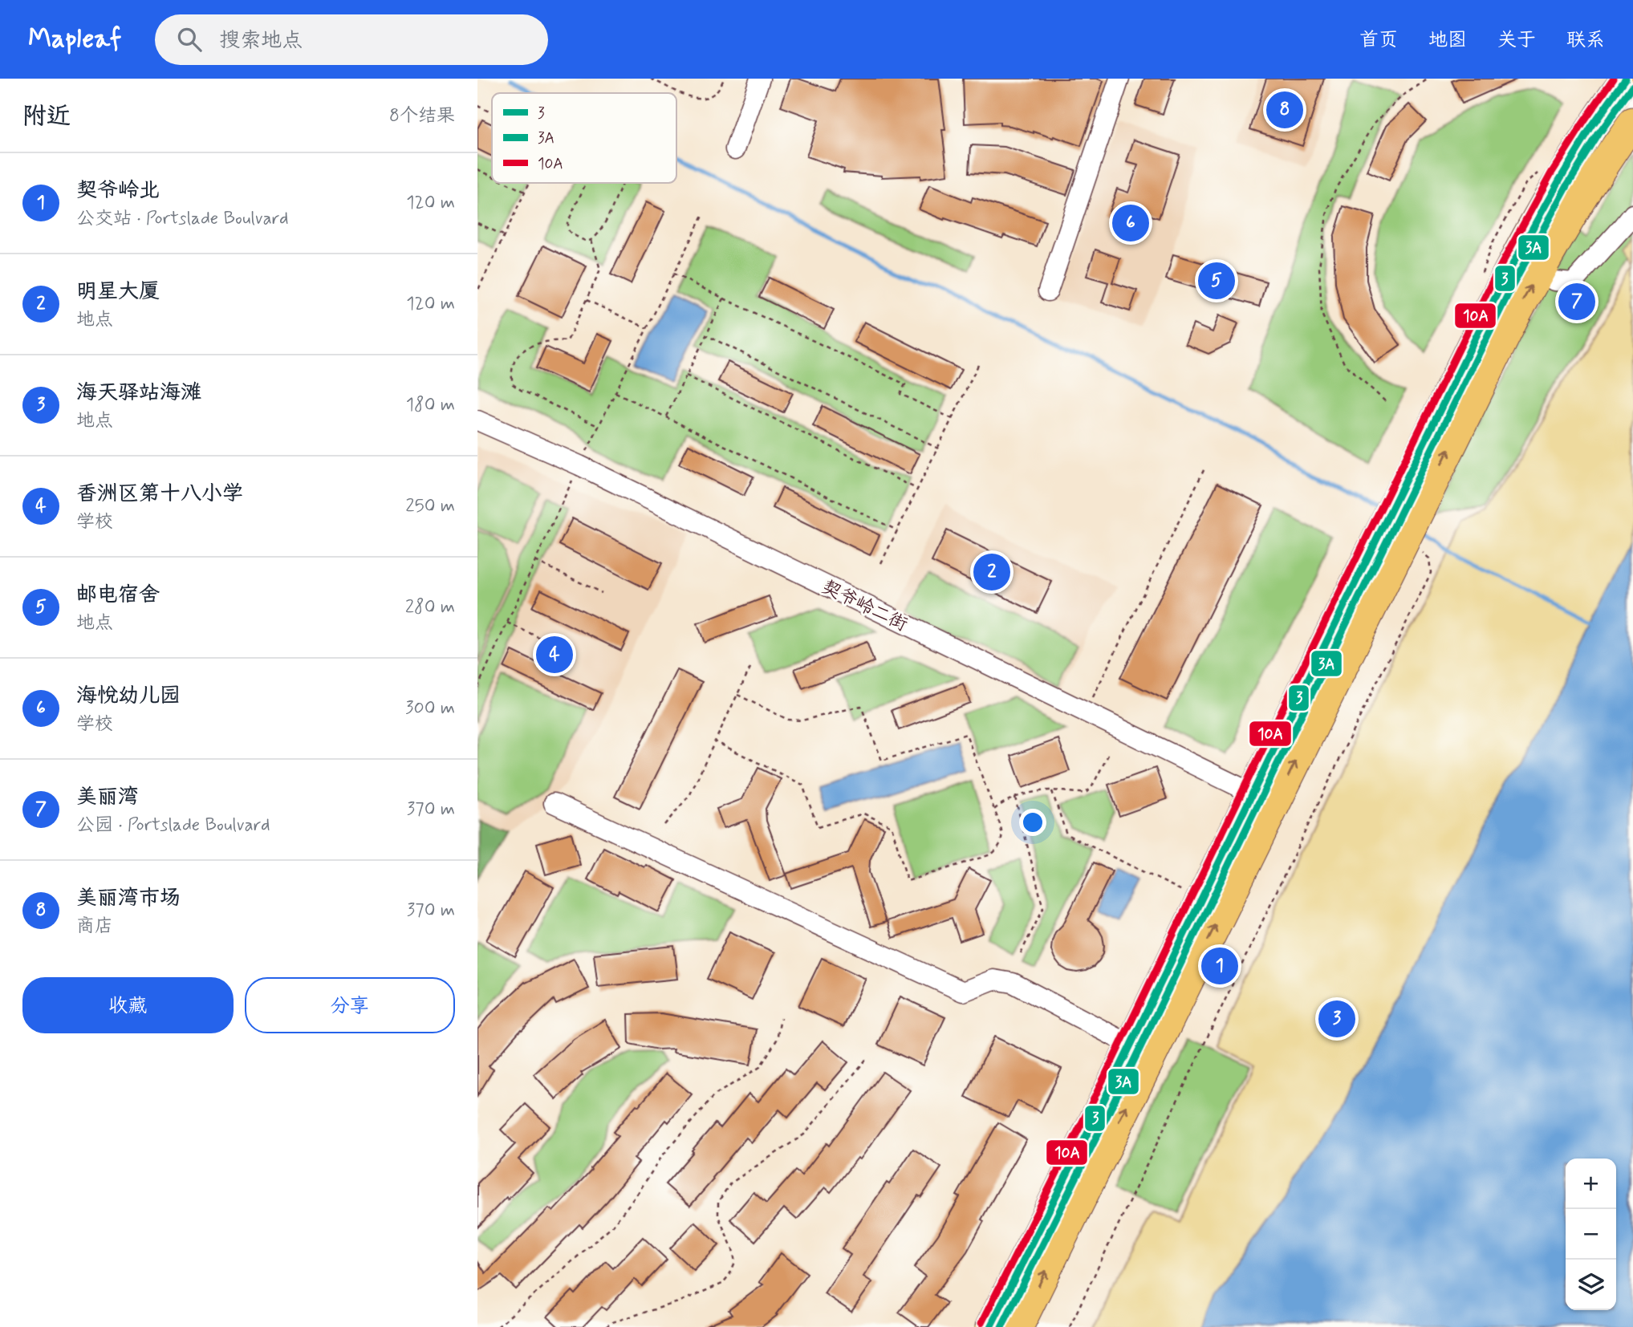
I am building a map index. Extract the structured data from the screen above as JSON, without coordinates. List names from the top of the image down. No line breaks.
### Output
{"streets":{"street":["契爷岭二街"]},"lines":["transit line 3","transit line 10A","transit line 3A"],"legend":["3","3A","10A"],"page":{"header":"Mapleaf","search":"搜索地点","nav":["首页","地图","关于","联系"],"heading":["附近","8个结果"],"pins":["8","6","5","7","2","4","1","3"],"list":[{"mark":"1","name":"契爷岭北","note":"公交站 · Portslade Boulvard","value":"120 m"},{"mark":"2","name":"明星大厦","note":"地点","value":"120 m"},{"mark":"3","name":"海天驿站海滩","note":"地点","value":"180 m"},{"mark":"4","name":"香洲区第十八小学","note":"学校","value":"250 m"},{"mark":"5","name":"邮电宿舍","note":"地点","value":"280 m"},{"mark":"6","name":"海悦幼儿园","note":"学校","value":"300 m"},{"mark":"7","name":"美丽湾","note":"公园 · Portslade Boulvard","value":"370 m"},{"mark":"8","name":"美丽湾市场","note":"商店","value":"370 m"}],"buttons":["收藏","分享"],"map_buttons":["+","−"]}}
